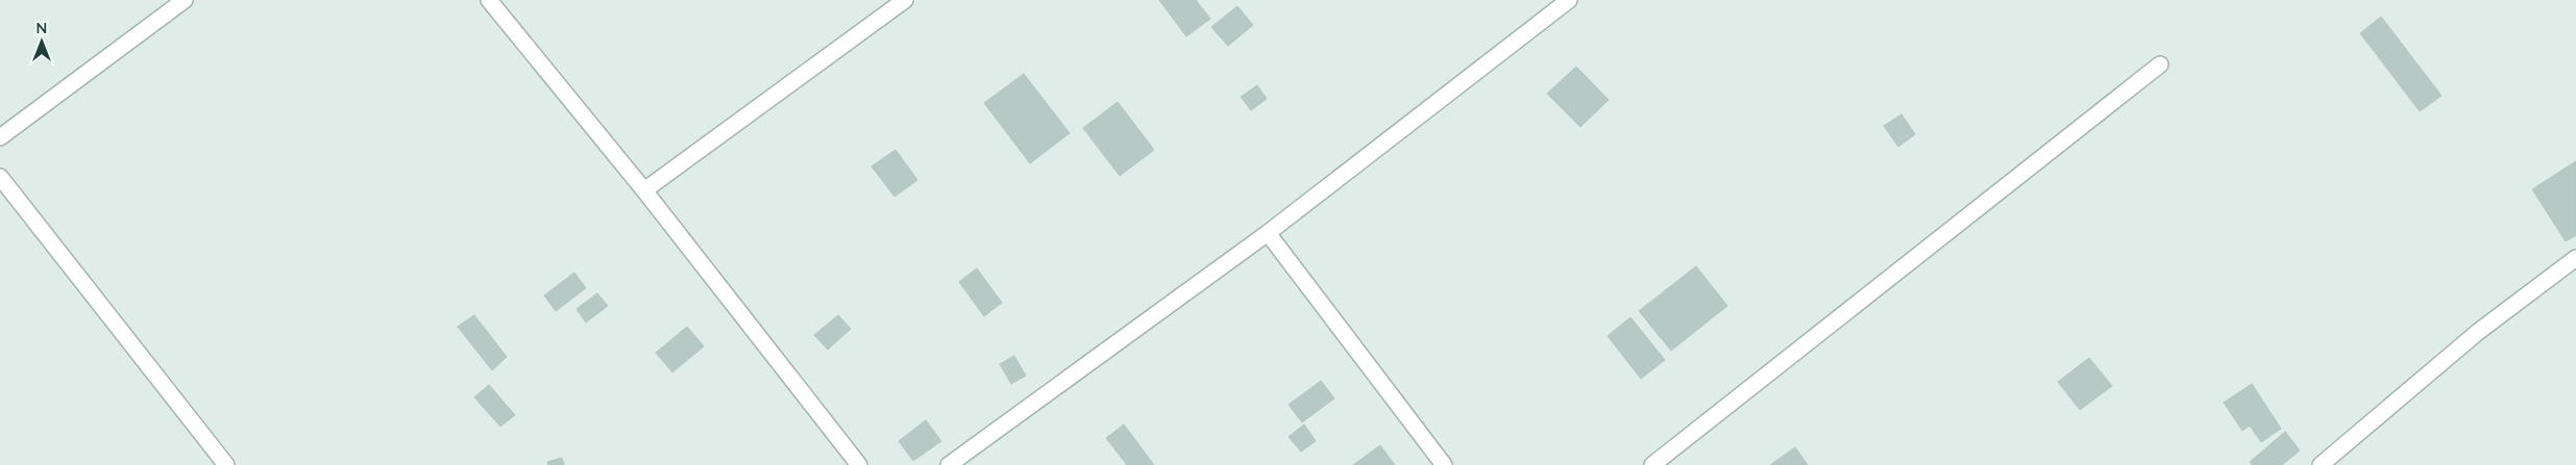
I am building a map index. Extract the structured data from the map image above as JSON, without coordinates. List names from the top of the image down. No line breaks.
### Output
{"north":"top"}
